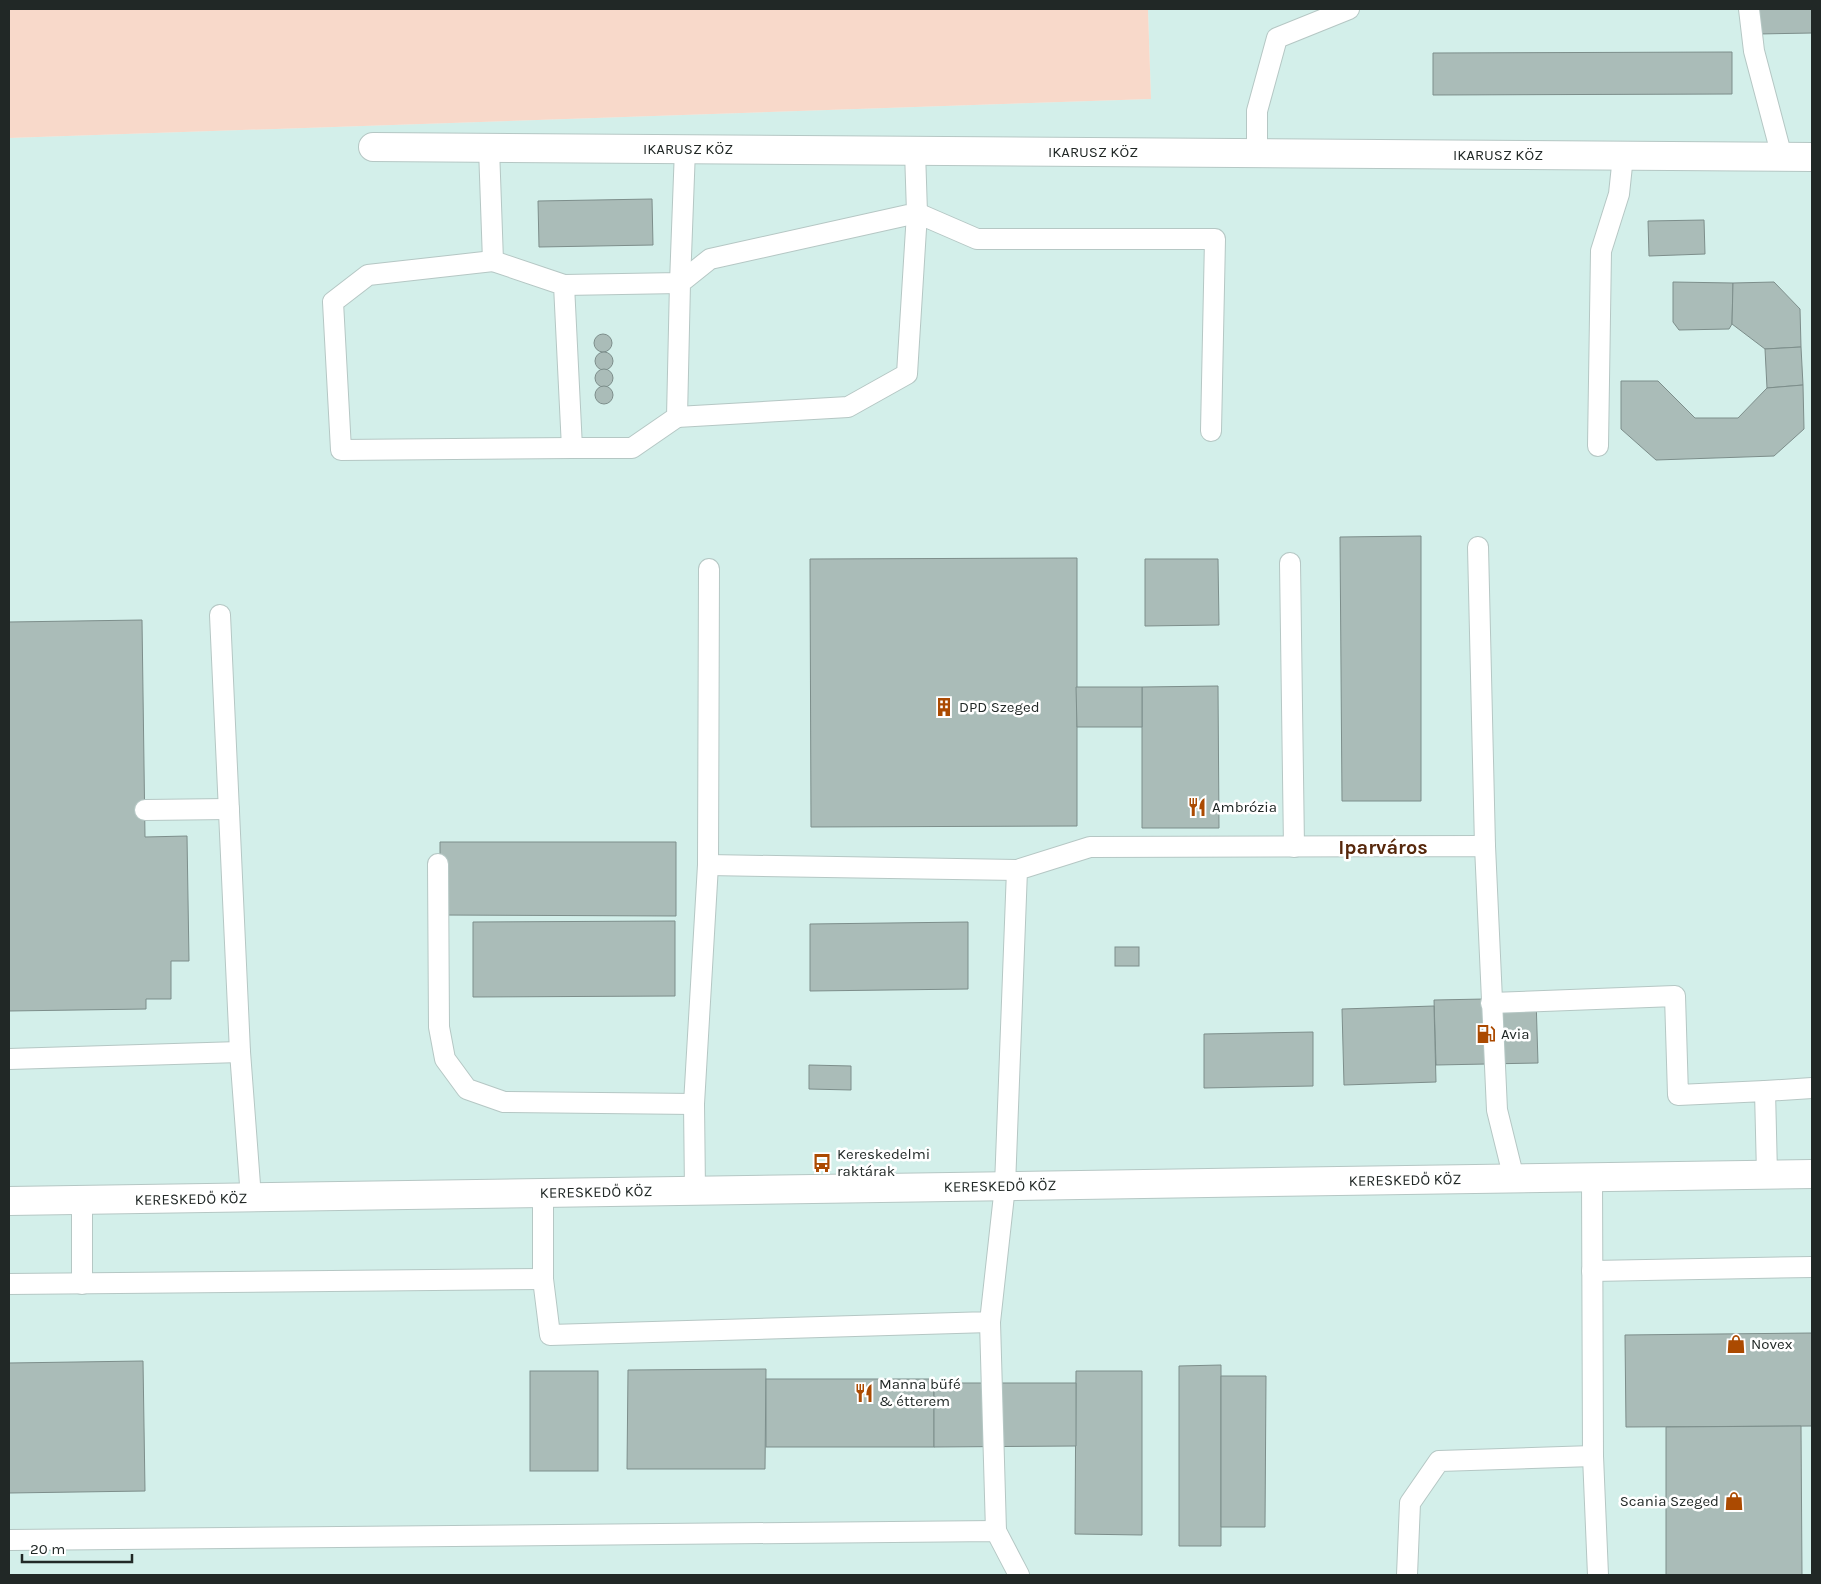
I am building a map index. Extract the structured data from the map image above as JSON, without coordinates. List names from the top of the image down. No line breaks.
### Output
{"streets":{"street":["IKARUSZ KÖZ","KERESKEDŐ KÖZ"]},"districts":["Iparváros"],"places":{"building":["DPD Szeged"],"restaurant":["Ambrózia","Manna büfé & étterem"],"fuel station":["Avia"],"bus stop":["Kereskedelmi raktárak"],"shop":["Novex","Scania Szeged"]},"scale_bar":"20 m"}
